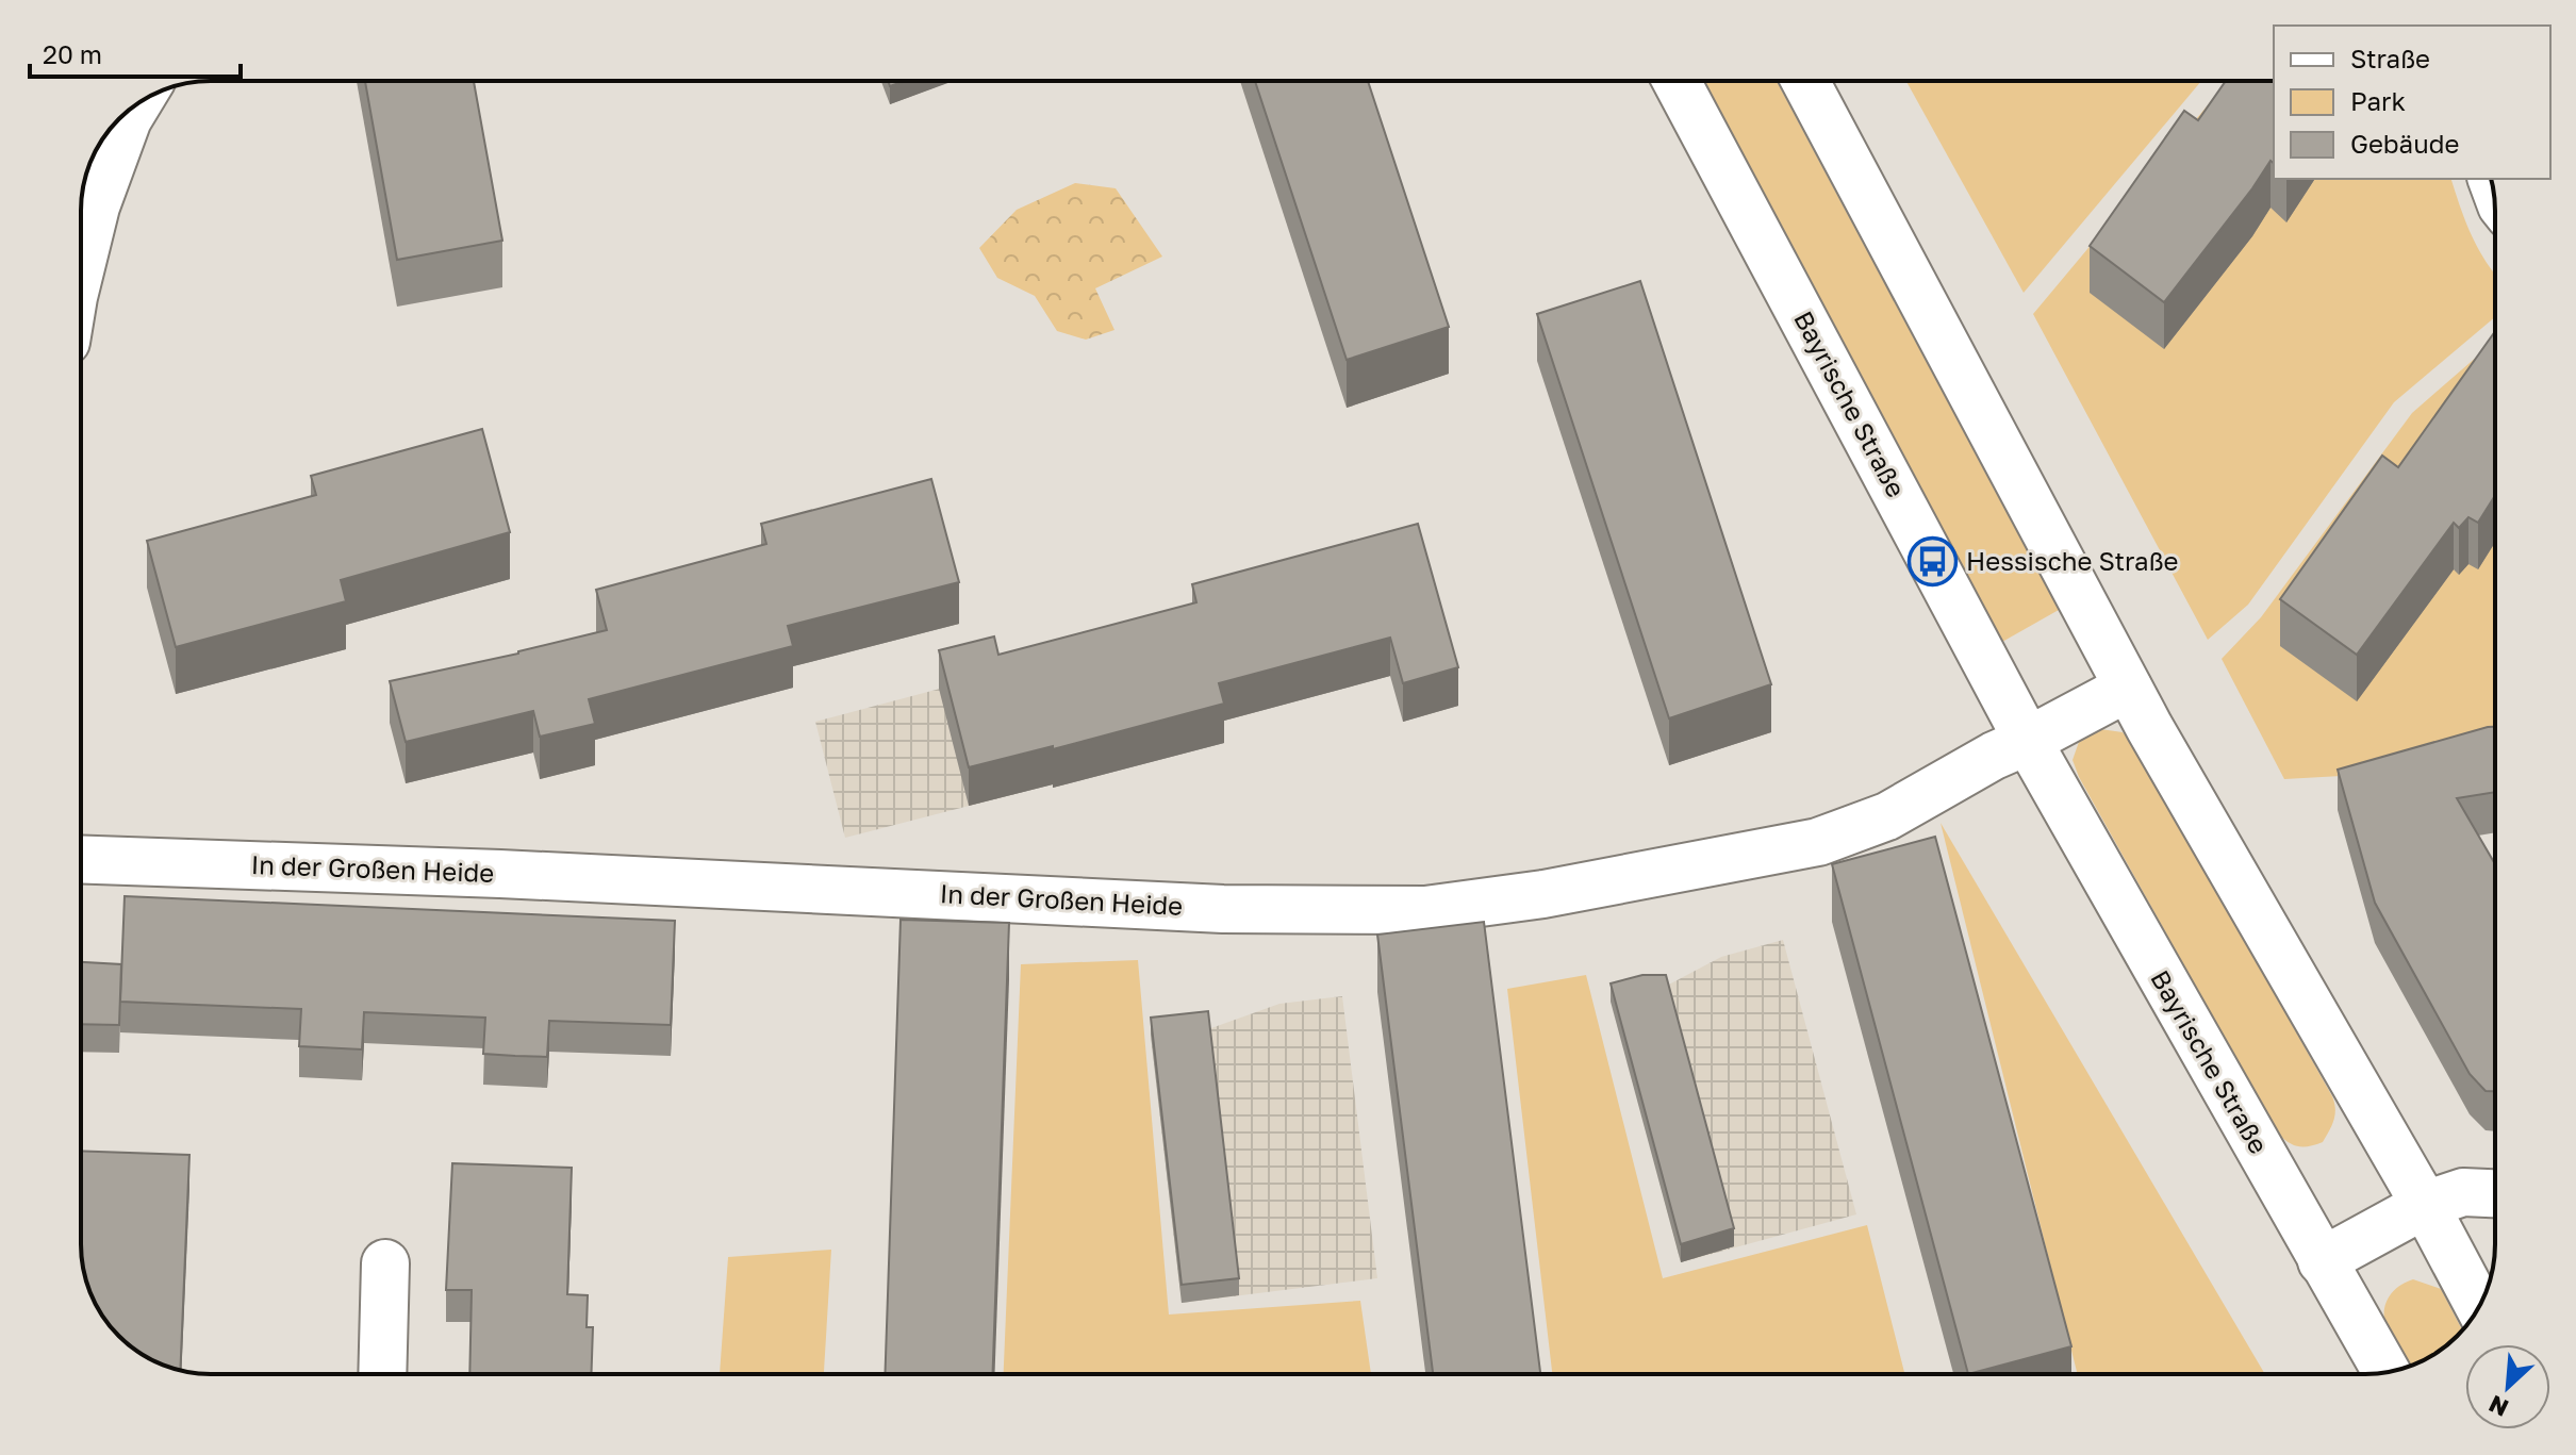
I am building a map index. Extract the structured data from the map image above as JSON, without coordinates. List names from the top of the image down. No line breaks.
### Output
{"streets":{"street":["Bayrische Straße","In der Großen Heide"]},"crossings":[["Bayrische Straße","In der Großen Heide"]],"places":{"bus stop":["Hessische Straße"]},"legend":["Straße","Park","Gebäude"],"scale_bar":"20 m","north":"bottom left"}
